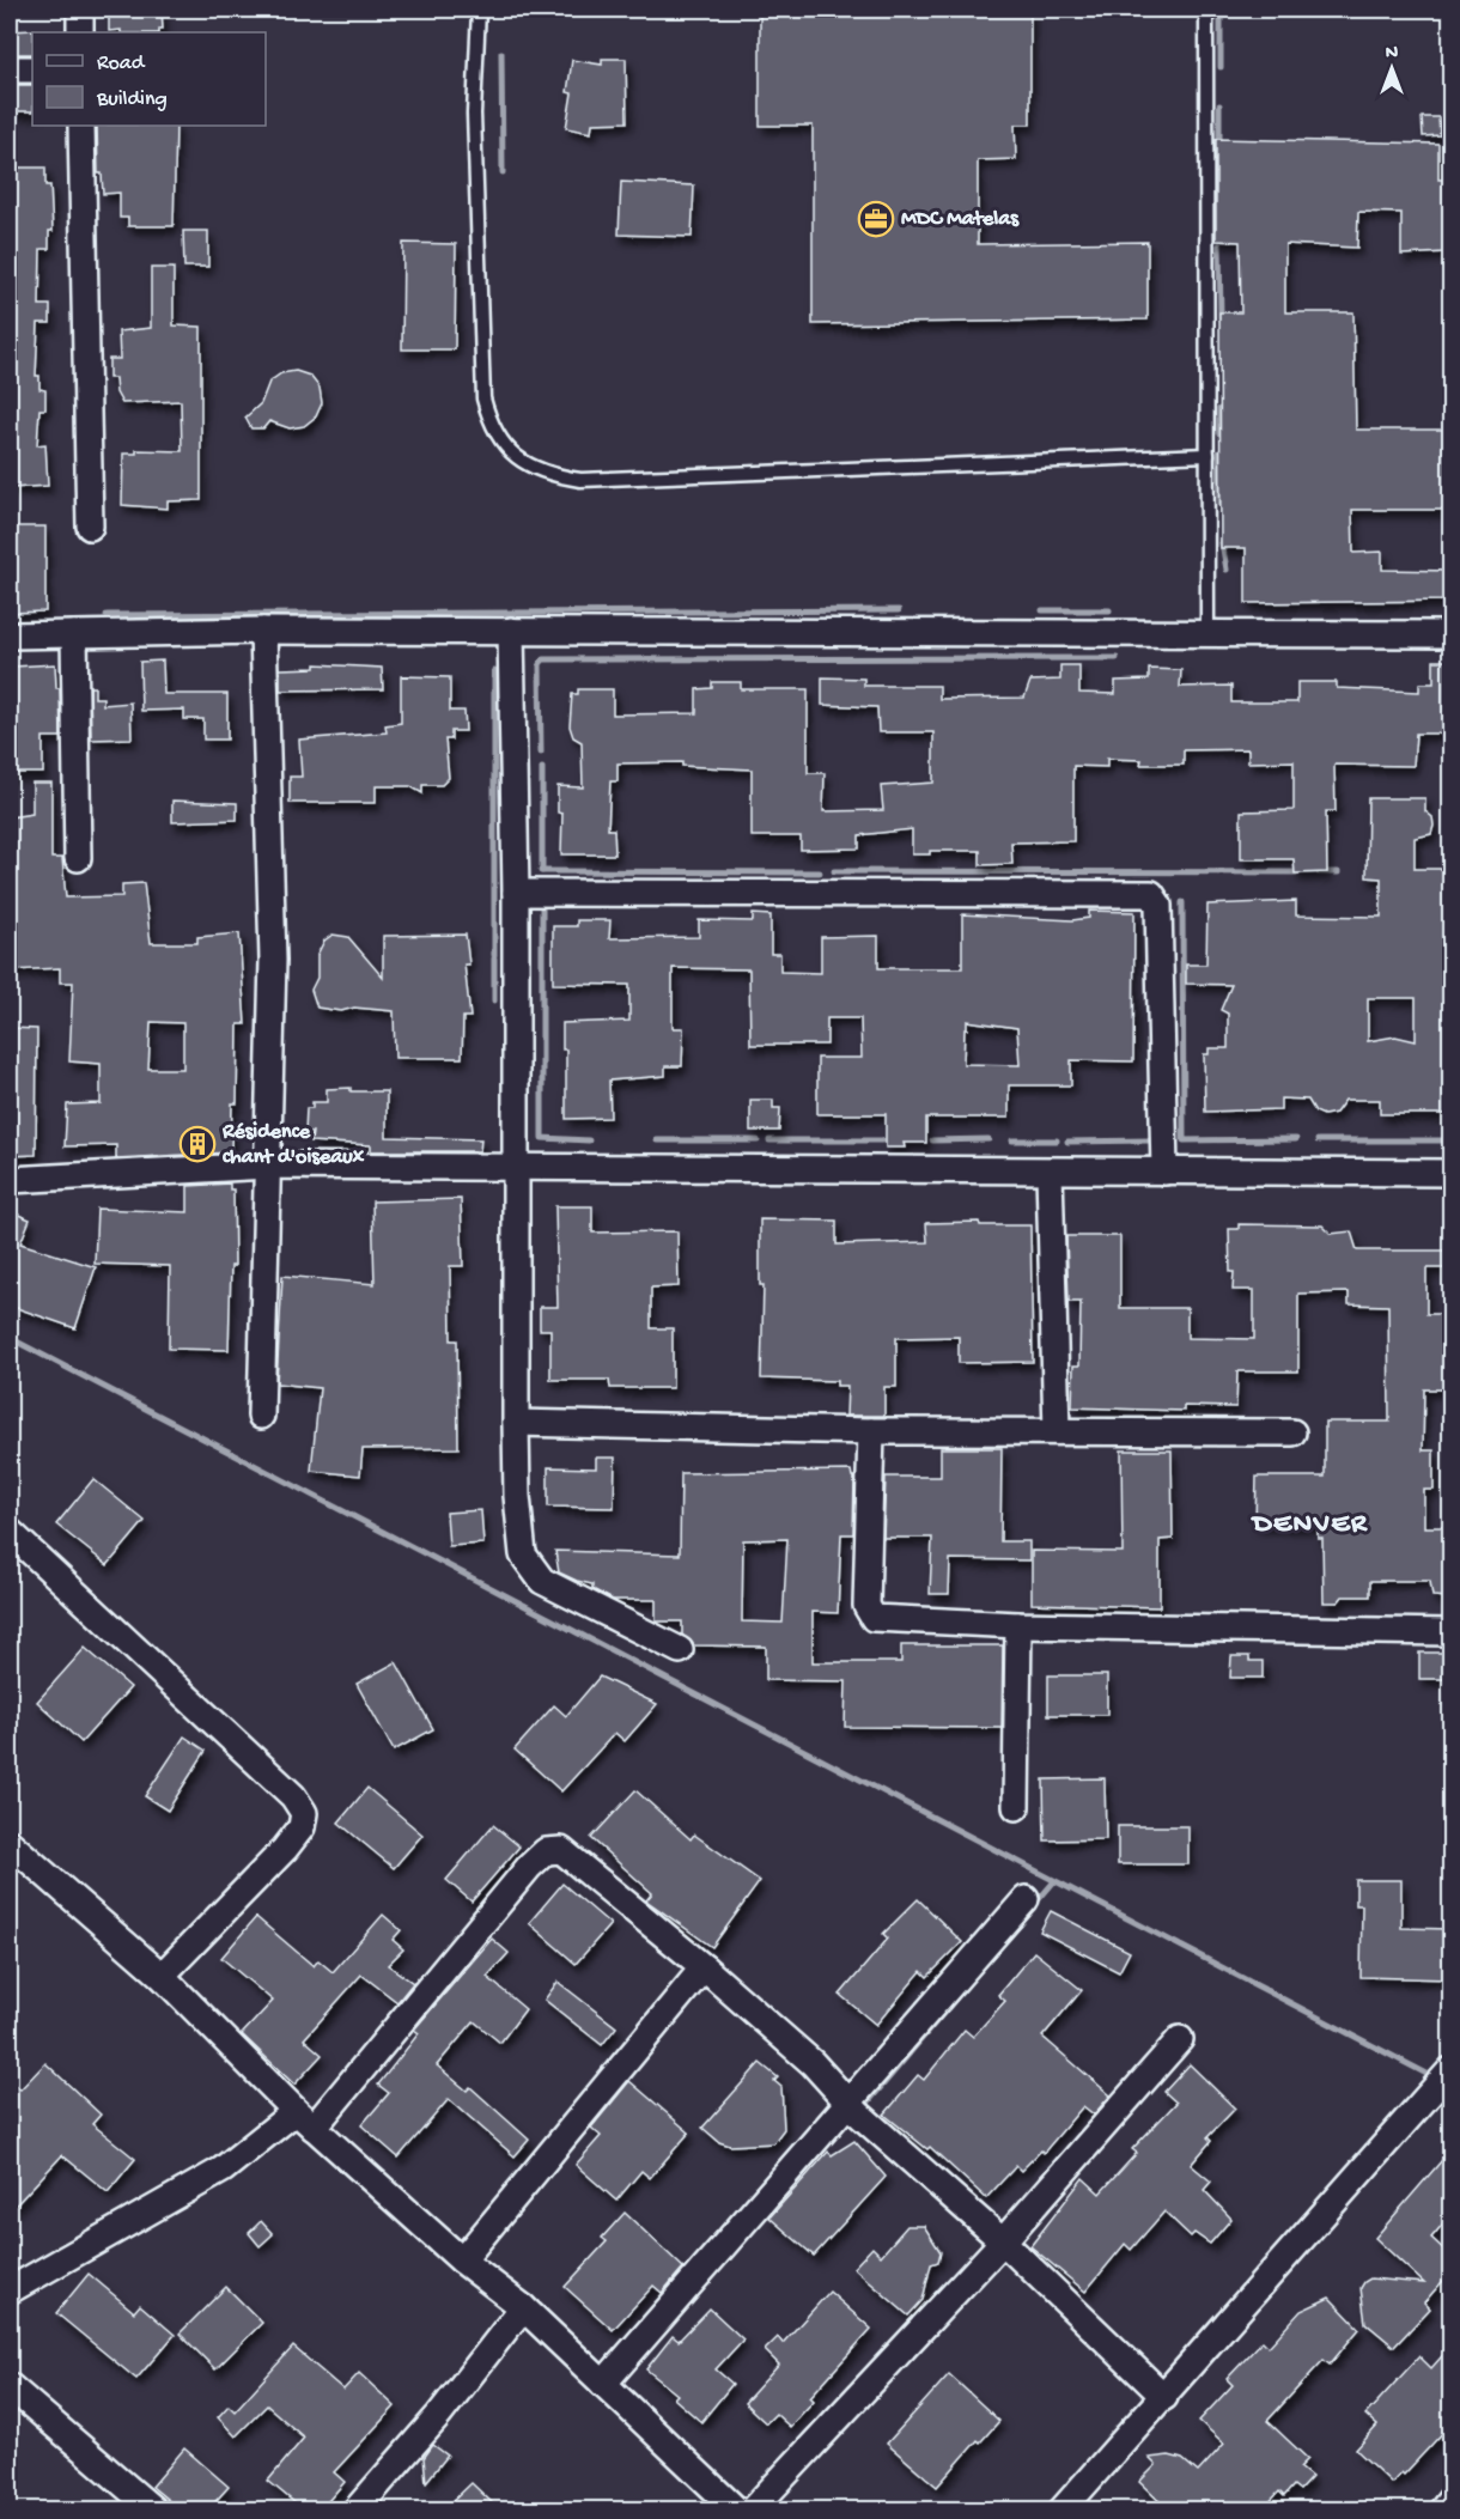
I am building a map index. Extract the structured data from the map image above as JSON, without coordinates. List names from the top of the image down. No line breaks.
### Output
{"districts":["DENVER"],"places":{"office":["MDC Matelas"],"building":["Résidence chant d'oiseaux"]},"legend":["Road","Building"],"north":"top"}
